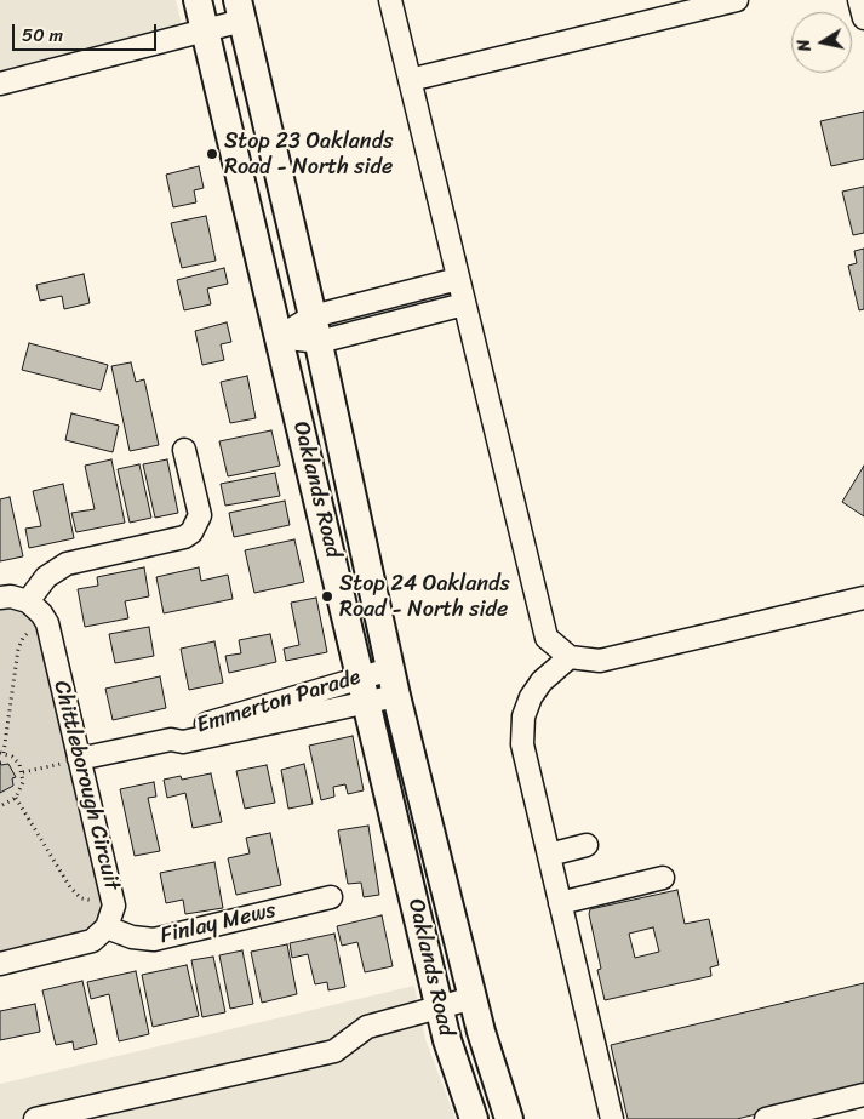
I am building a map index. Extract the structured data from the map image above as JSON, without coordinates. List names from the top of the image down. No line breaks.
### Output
{"streets":{"main road":["Oaklands Road"],"street":["Emmerton Parade","Chittleborough Circuit","Finlay Mews"]},"crossings":[["Oaklands Road","Emmerton Parade"],["Emmerton Parade","Chittleborough Circuit"],["Chittleborough Circuit","Finlay Mews"]],"places":["Stop 23 Oaklands Road - North side","Stop 24 Oaklands Road - North side"],"scale_bar":"50 m","north":"left"}
